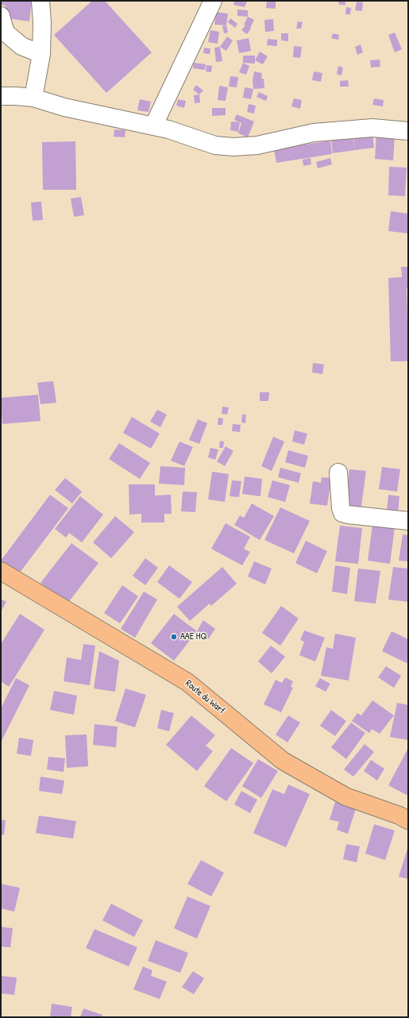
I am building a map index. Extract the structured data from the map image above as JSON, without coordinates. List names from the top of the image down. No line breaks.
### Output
{"streets":{"main road":["Route du Warf"]},"places":["AAE HQ"]}
